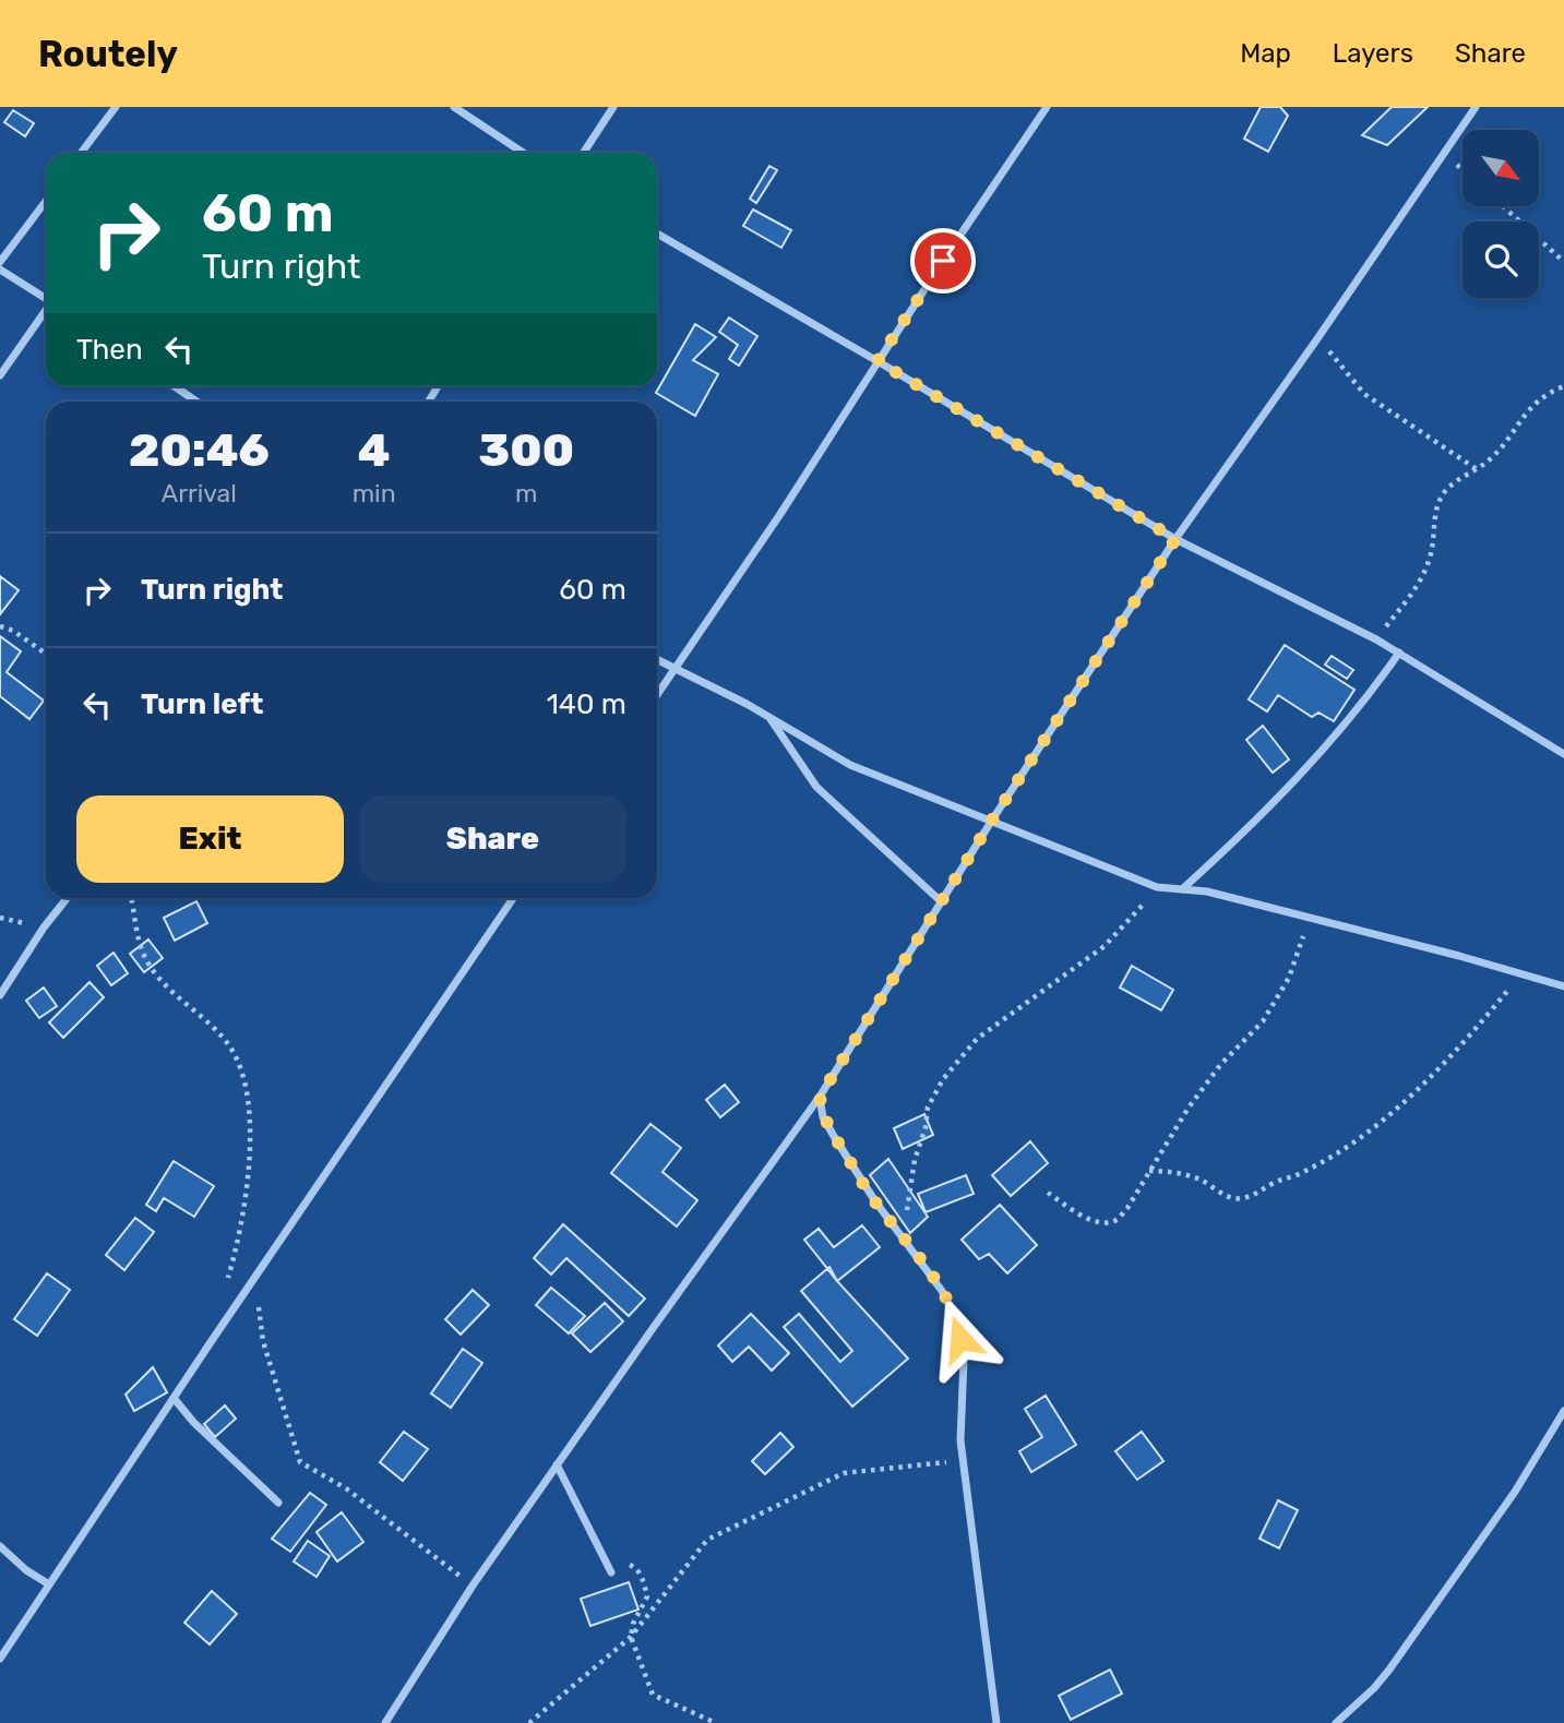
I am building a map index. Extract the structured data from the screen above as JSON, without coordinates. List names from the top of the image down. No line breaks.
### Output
{"north":"bottom right","page":{"header":"Routely","nav":["Map","Layers","Share"],"turn":["60 m","Turn right"],"then":"Then","eta":["20:46","Arrival","4","min","300","m"],"list":[{"name":"Turn right","value":"60 m"},{"name":"Turn left","value":"140 m"}],"buttons":["Exit","Share"]}}
